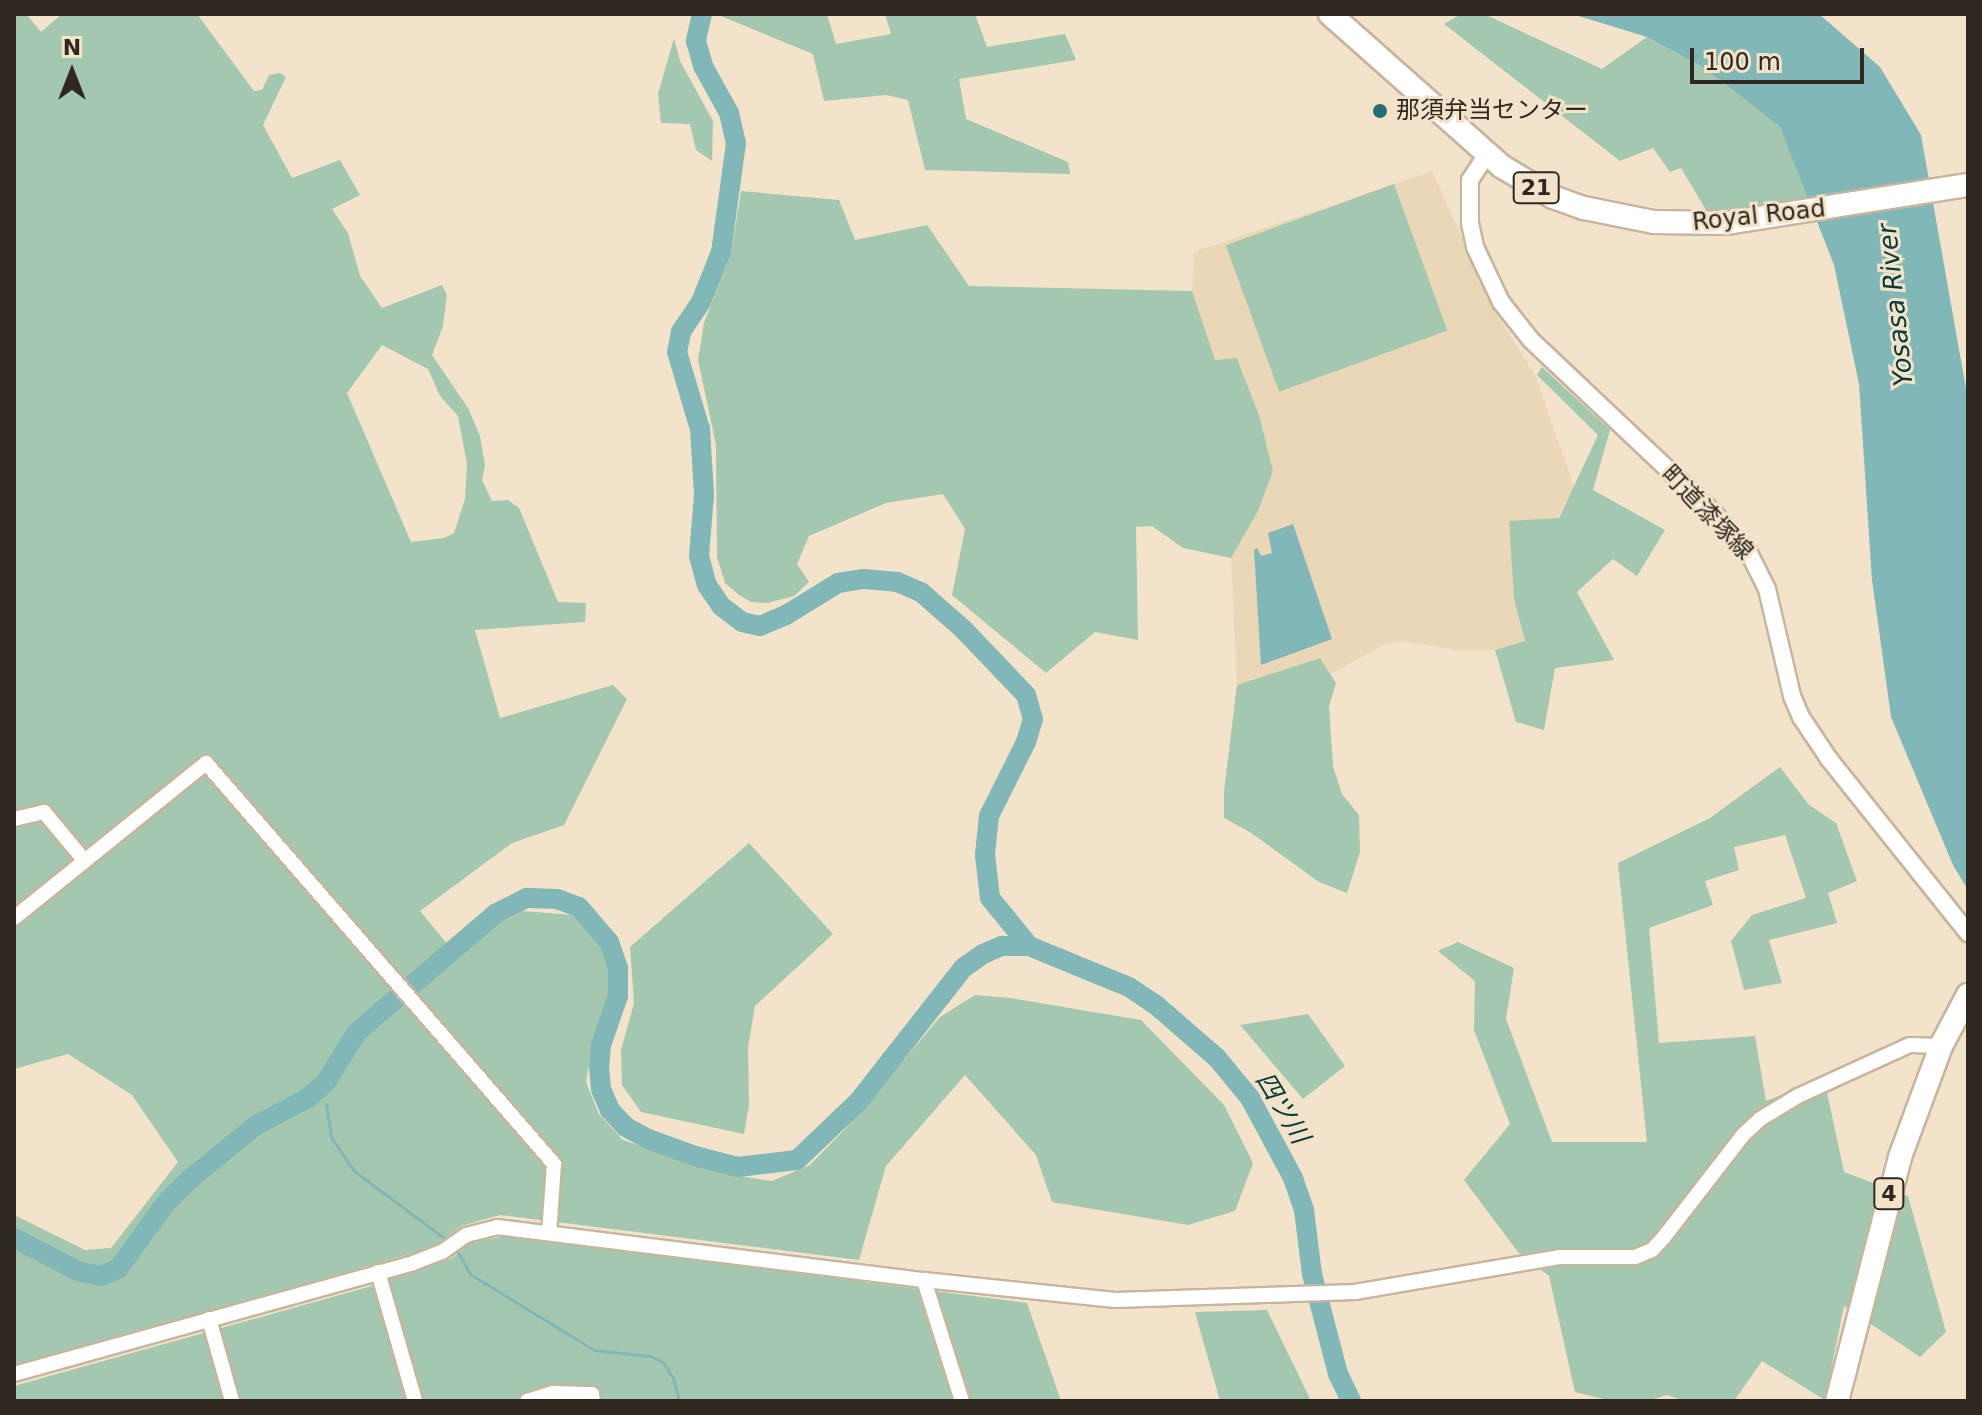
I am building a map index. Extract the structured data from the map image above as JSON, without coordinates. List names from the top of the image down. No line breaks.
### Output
{"streets":{"main road":["21","Royal Road","4"],"street":["町道漆塚線"]},"crossings":[["Royal Road","町道漆塚線"]],"water":["Yosasa River","四ツ川"],"places":["那須弁当センター"],"scale_bar":"100 m","north":"top"}
